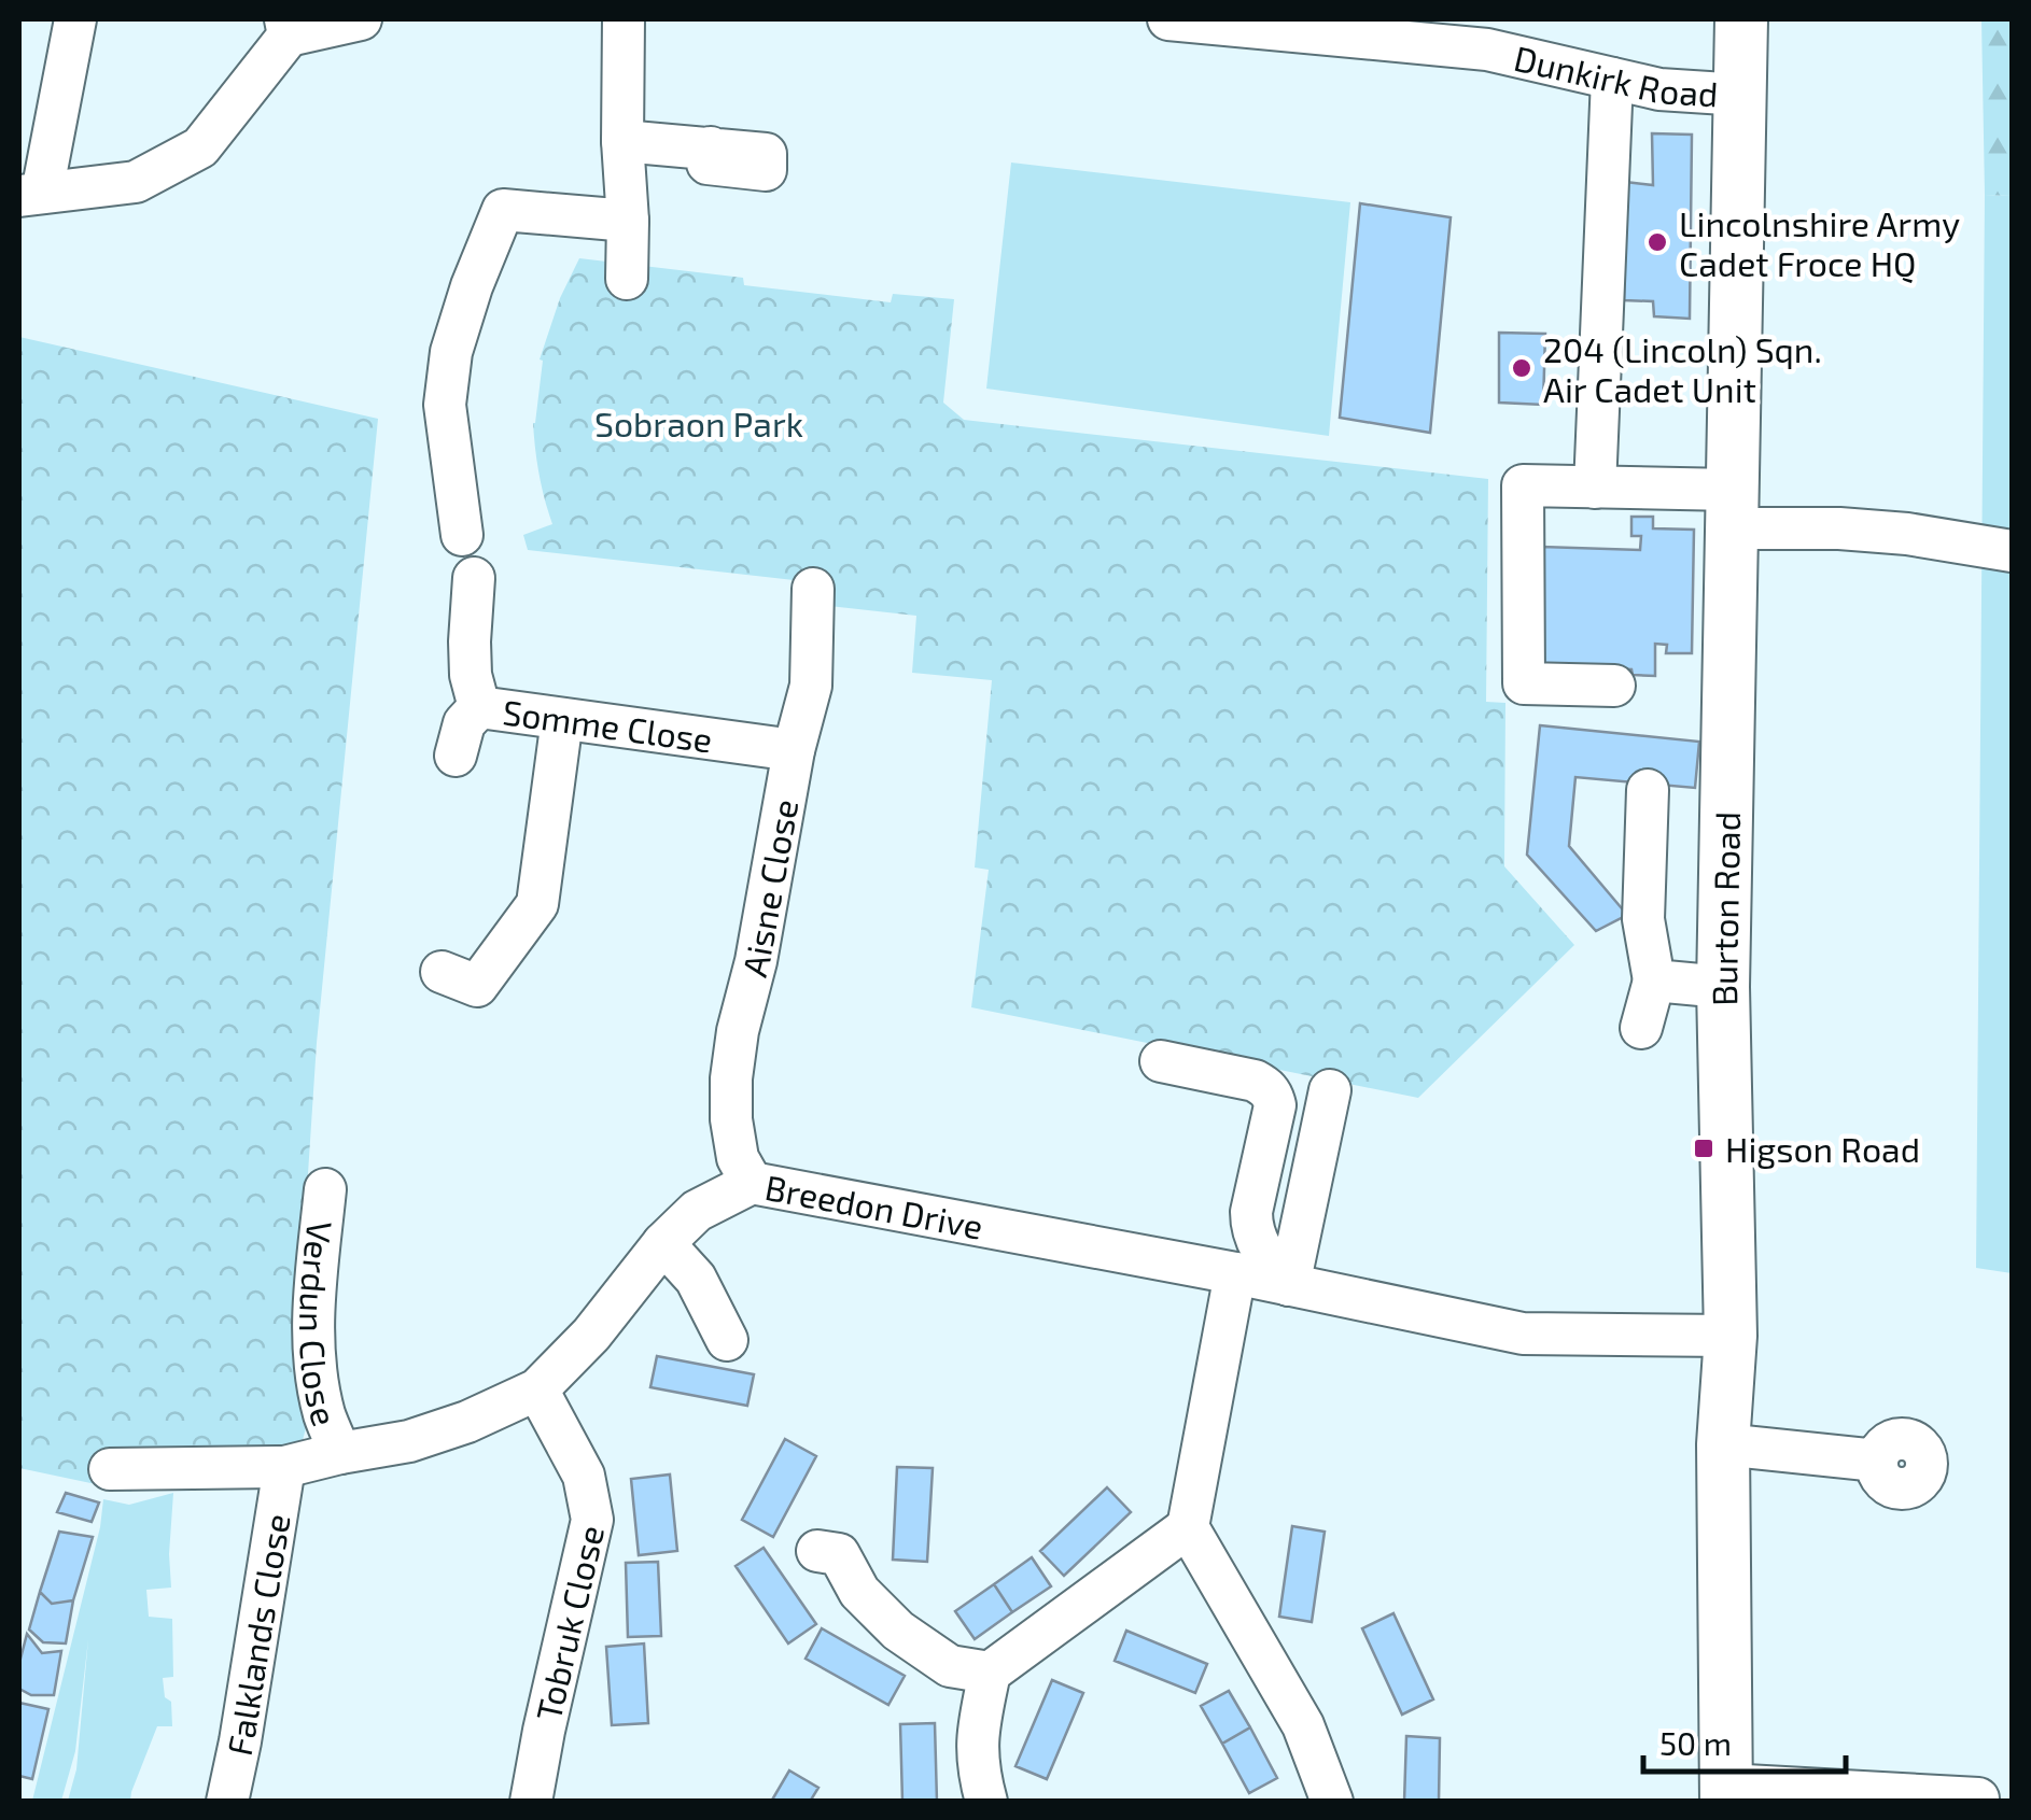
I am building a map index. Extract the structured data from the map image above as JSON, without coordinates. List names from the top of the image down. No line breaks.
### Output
{"streets":{"main road":["Burton Road"],"street":["Dunkirk Road","Somme Close","Aisne Close","Breedon Drive","Verdun Close","Tobruk Close","Falklands Close"]},"crossings":[["Dunkirk Road","Burton Road"],["Somme Close","Aisne Close"],["Aisne Close","Breedon Drive"],["Burton Road","Breedon Drive"],["Breedon Drive","Verdun Close"],["Breedon Drive","Tobruk Close"],["Breedon Drive","Falklands Close"]],"parks":["Sobraon Park"],"places":{"other":["Lincolnshire Army Cadet Froce HQ","204 (Lincoln) Sqn. Air Cadet Unit"],"transit":["Higson Road"]},"scale_bar":"50 m"}
